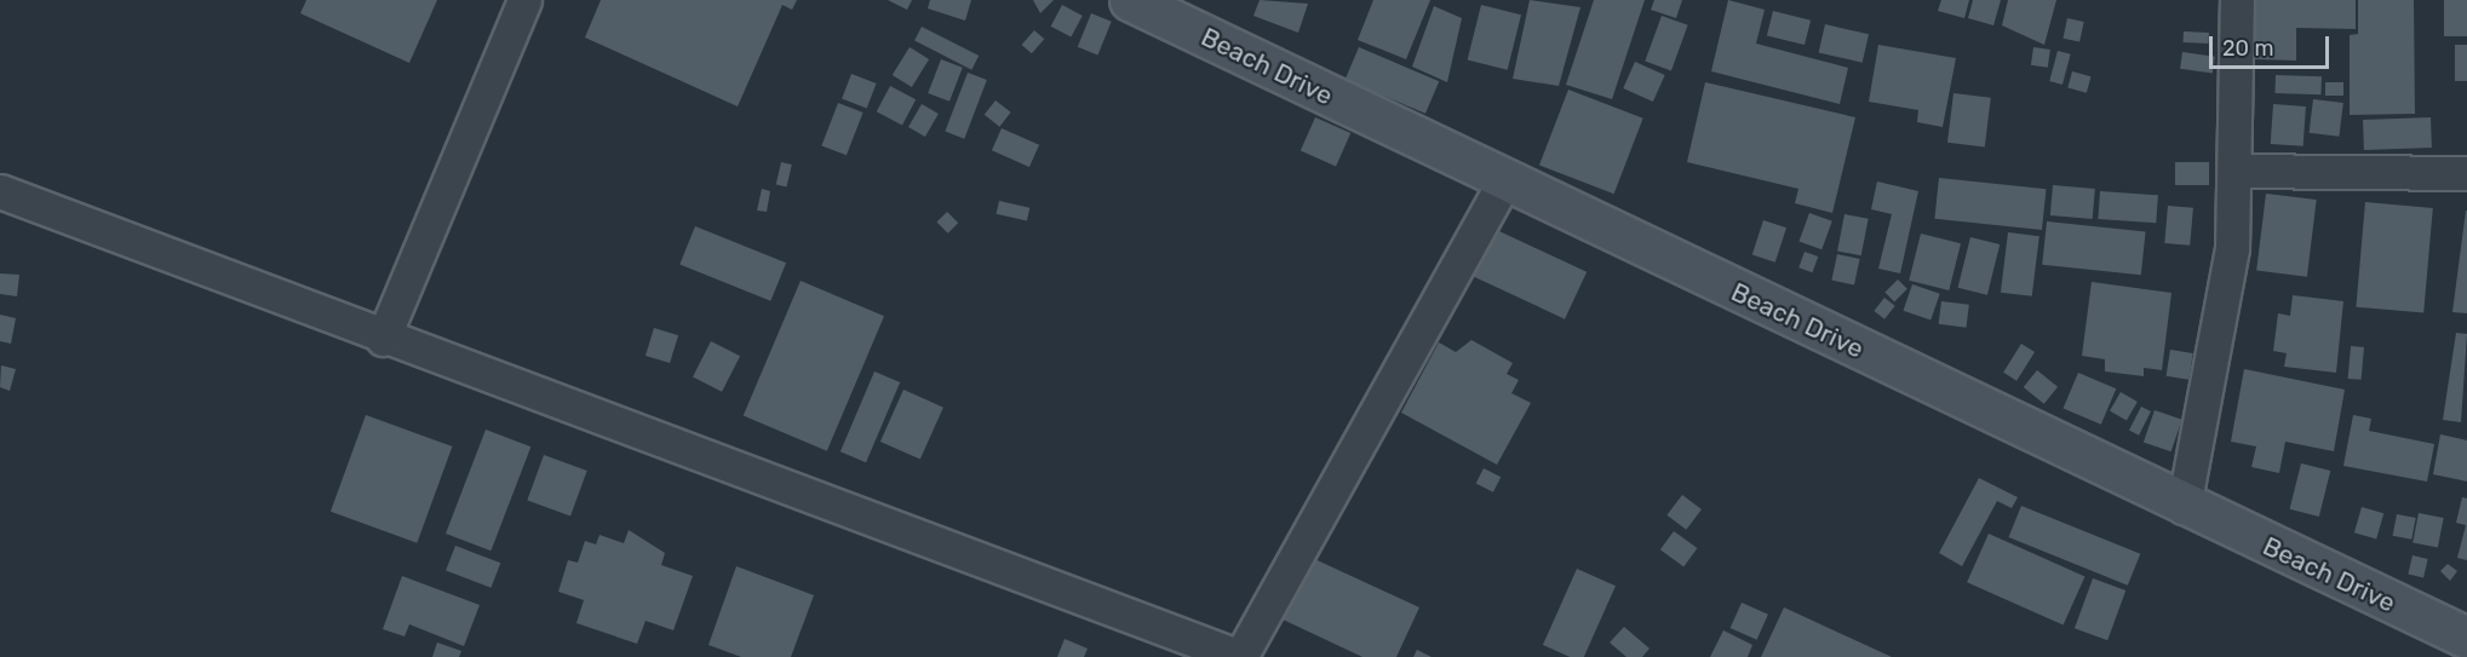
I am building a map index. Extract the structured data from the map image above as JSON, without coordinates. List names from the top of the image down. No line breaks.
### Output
{"streets":{"street":["Beach Drive"]},"scale_bar":"20 m"}
